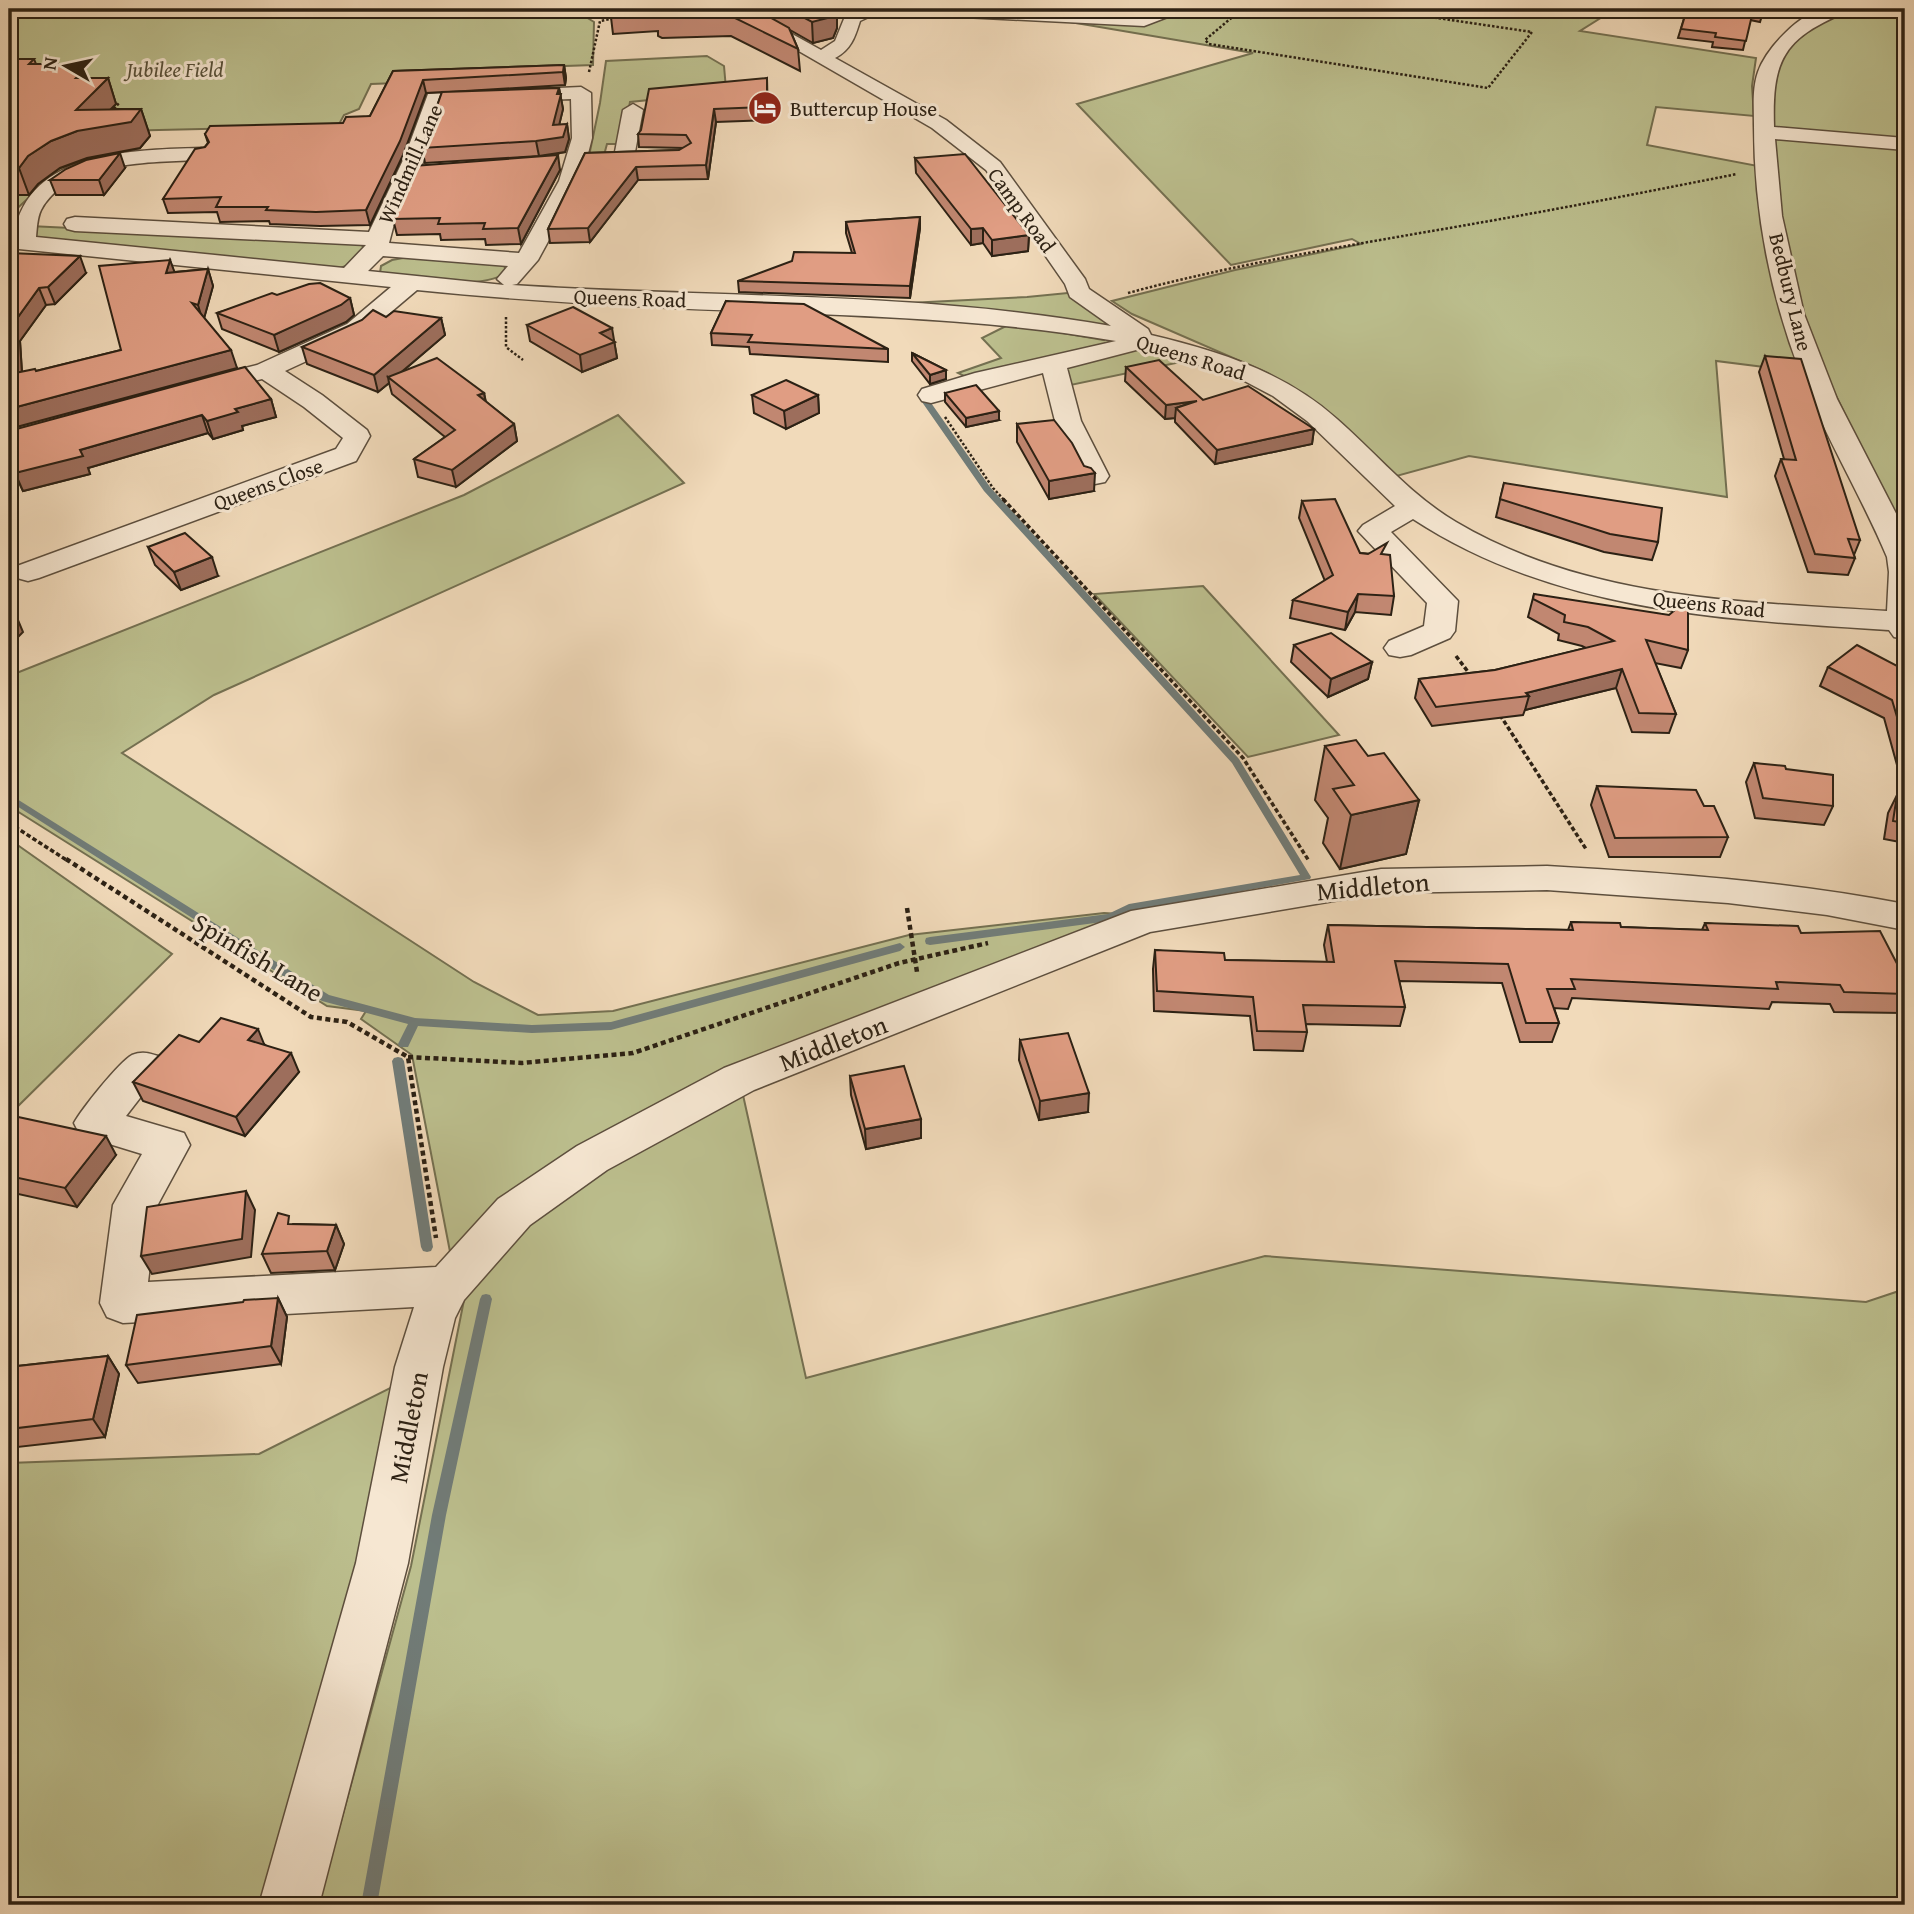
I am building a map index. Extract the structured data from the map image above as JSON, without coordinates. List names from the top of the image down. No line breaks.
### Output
{"streets":{"street":["Windmill Lane","Camp Road","Bedbury Lane","Queens Road","Queens Close","Middleton"],"path":["Spinfish Lane"]},"crossings":[["Windmill Lane","Queens Road"],["Camp Road","Queens Road"],["Bedbury Lane","Queens Road"]],"parks":["Jubilee Field"],"places":{"hotel":["Buttercup House"]},"north":"left"}
